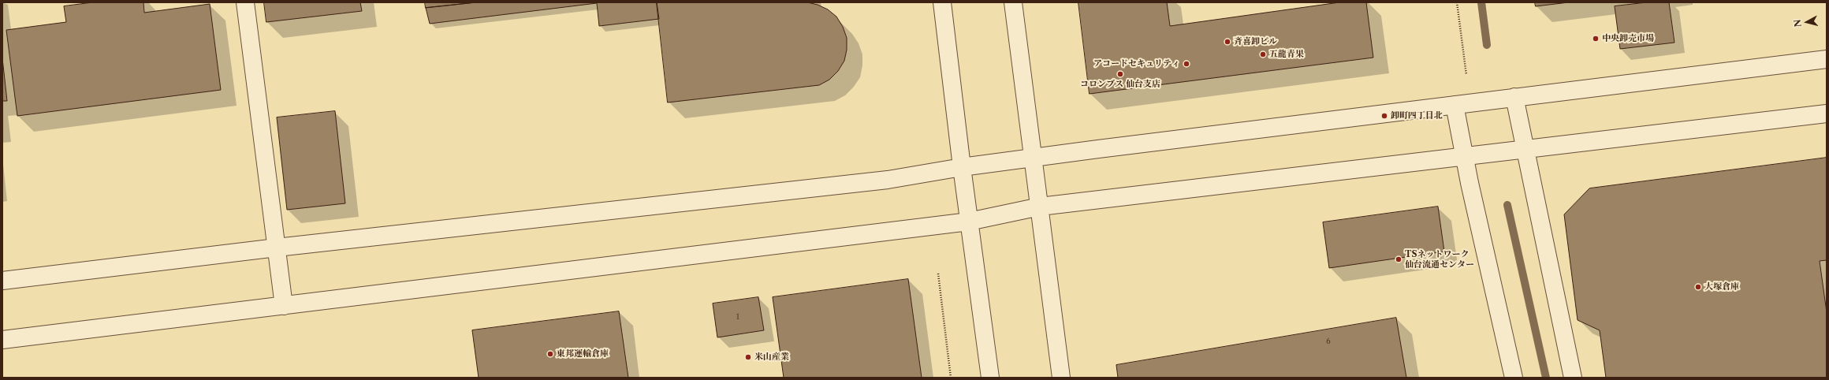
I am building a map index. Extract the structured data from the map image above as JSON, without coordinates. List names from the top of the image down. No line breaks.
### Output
{"places":["中央卸売市場","斉喜卸ビル","五龍青果","アコードセキュリティ","コロンブス 仙台支店","卸町四丁目北","TSネットワーク 仙台流通センター","大塚倉庫","東邦運輸倉庫","米山産業"],"house_numbers":["1","6"],"north":"left"}
